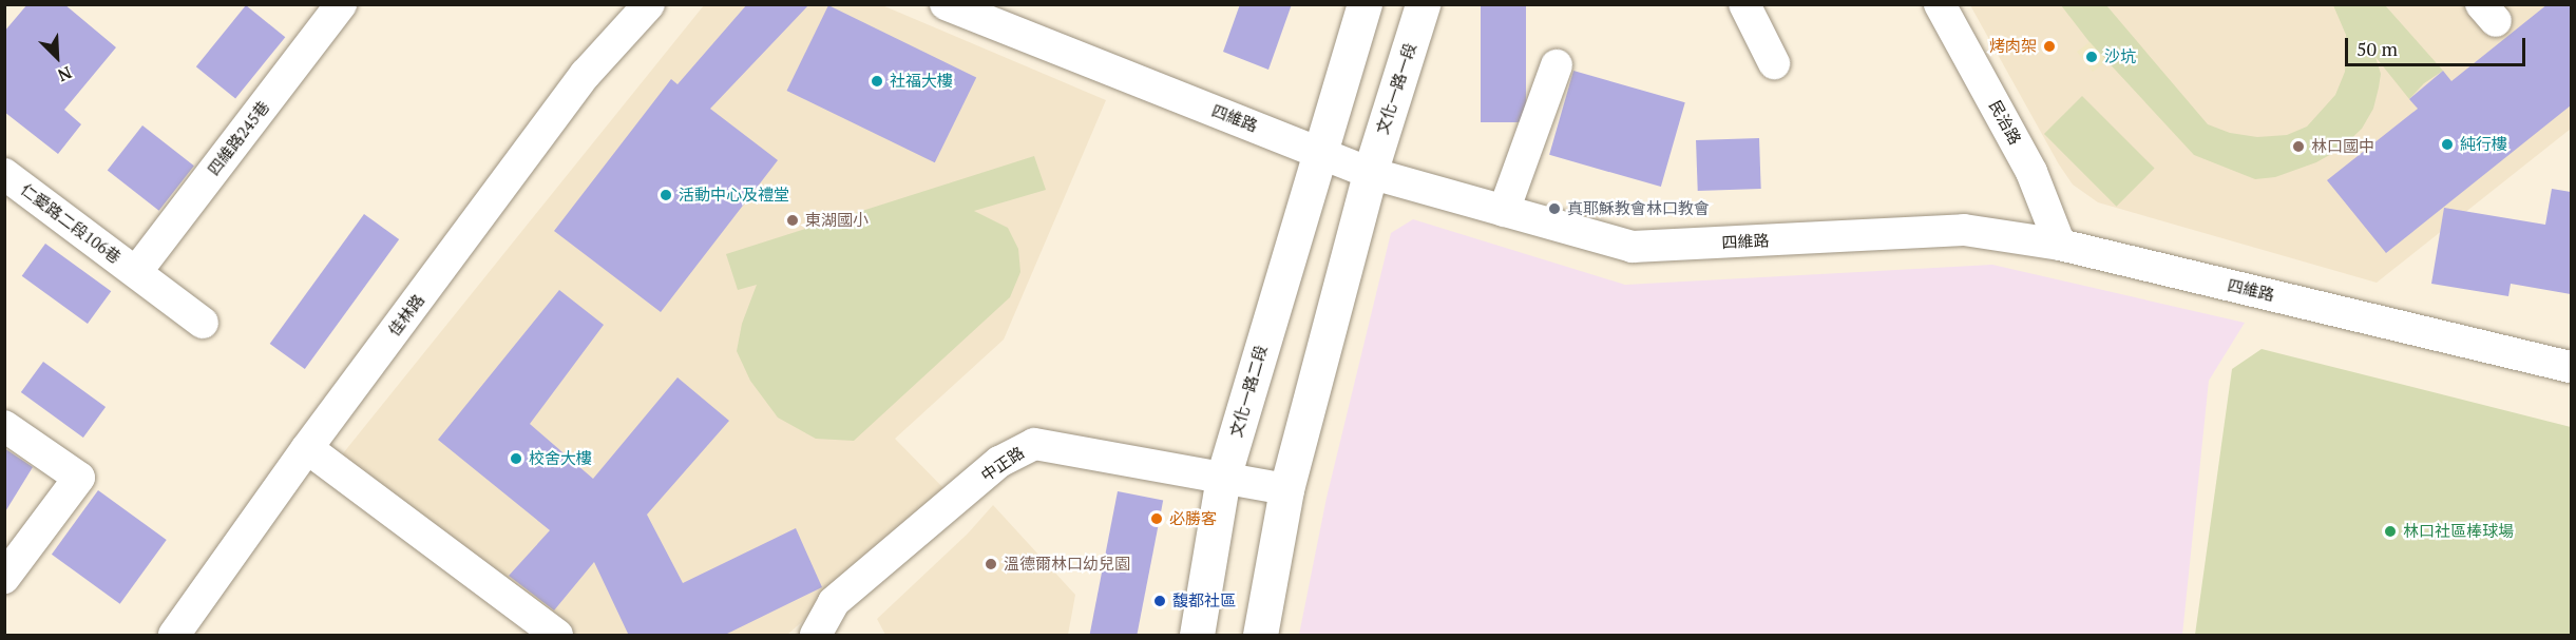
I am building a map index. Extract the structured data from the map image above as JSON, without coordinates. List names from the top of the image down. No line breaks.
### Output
{"streets":{"main road":["文化一路一段","文化一路二段"],"street":["四維路","民治路","四維路245巷","仁愛路二段106巷","佳林路","中正路"]},"crossings":[["文化一路一段","四維路"],["四維路","民治路"],["四維路","文化一路二段"],["四維路245巷","仁愛路二段106巷"],["文化一路二段","中正路"]],"places":["烤肉架","沙坑","社福大樓","純行樓","林口國中","活動中心及禮堂","真耶穌教會林口教會","東湖國小","校舍大樓","必勝客","林口社區棒球場","溫德爾林口幼兒園","馥都社區"],"scale_bar":"50 m","north":"bottom right"}
